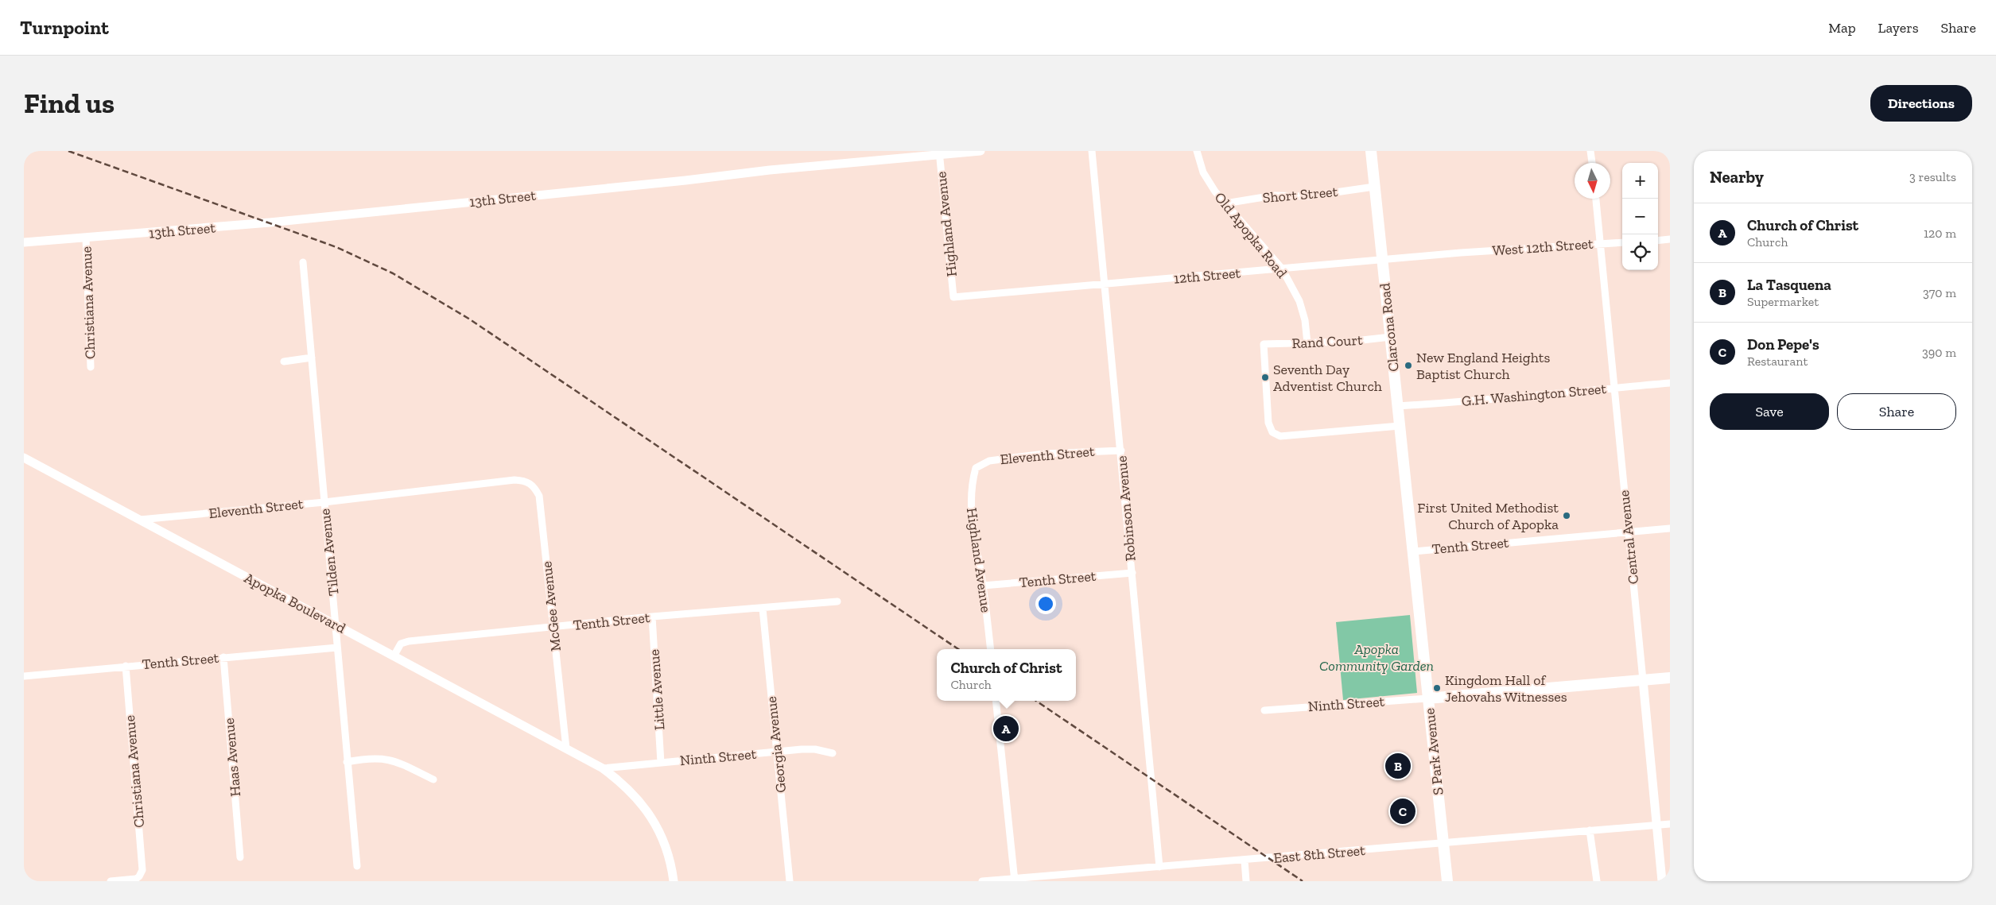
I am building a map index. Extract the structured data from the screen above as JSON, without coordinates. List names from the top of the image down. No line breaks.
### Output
{"streets":{"main road":["Clarcona Road","S Park Avenue"],"street":["Short Street","13th Street","Highland Avenue","Old Apopka Road","West 12th Street","12th Street","Christiana Avenue","Rand Court","G.H. Washington Street","Eleventh Street","Robinson Avenue","Central Avenue","Tenth Street","Tilden Avenue","Apopka Boulevard","McGee Avenue","Little Avenue","Ninth Street","Georgia Avenue","Haas Avenue","East 8th Street"]},"crossings":[["Short Street","Old Apopka Road"],["Short Street","Clarcona Road"],["13th Street","Highland Avenue"],["13th Street","Christiana Avenue"],["Highland Avenue","12th Street"],["Highland Avenue","Eleventh Street"],["Highland Avenue","Tenth Street"],["Old Apopka Road","12th Street"],["Old Apopka Road","Rand Court"],["West 12th Street","12th Street"],["West 12th Street","Central Avenue"],["12th Street","Clarcona Road"],["12th Street","Robinson Avenue"],["Christiana Avenue","Tenth Street"],["Clarcona Road","Rand Court"],["Clarcona Road","G.H. Washington Street"],["Clarcona Road","Tenth Street"],["Clarcona Road","S Park Avenue"],["G.H. Washington Street","Central Avenue"],["Eleventh Street","Robinson Avenue"],["Eleventh Street","Tilden Avenue"],["Eleventh Street","Apopka Boulevard"],["Eleventh Street","McGee Avenue"],["Robinson Avenue","Tenth Street"],["Robinson Avenue","East 8th Street"],["Central Avenue","Tenth Street"],["Central Avenue","East 8th Street"],["Tenth Street","Tilden Avenue"],["Tenth Street","Apopka Boulevard"],["Tenth Street","McGee Avenue"],["Tenth Street","Little Avenue"],["Tenth Street","Georgia Avenue"],["Tenth Street","S Park Avenue"],["Tenth Street","Haas Avenue"],["Tilden Avenue","Apopka Boulevard"],["Apopka Boulevard","McGee Avenue"],["Apopka Boulevard","Ninth Street"],["Little Avenue","Ninth Street"],["Ninth Street","Georgia Avenue"],["Ninth Street","S Park Avenue"],["S Park Avenue","East 8th Street"]],"parks":["Apopka Community Garden"],"places":["New England Heights Baptist Church","Seventh Day Adventist Church","First United Methodist Church of Apopka","Kingdom Hall of Jehovahs Witnesses"],"north":"bottom","page":{"header":"Turnpoint","nav":["Map","Layers","Share"],"buttons":["Directions",["Save","Share"]],"title":"Find us","heading":["Nearby","3 results"],"map_buttons":["+","−"],"list":[{"mark":"A","name":"Church of Christ","note":"Church","value":"120 m"},{"mark":"B","name":"La Tasquena","note":"Supermarket","value":"370 m"},{"mark":"C","name":"Don Pepe's","note":"Restaurant","value":"390 m"}],"popup":["Church of Christ","Church"],"pins":["A","B","C"]}}
